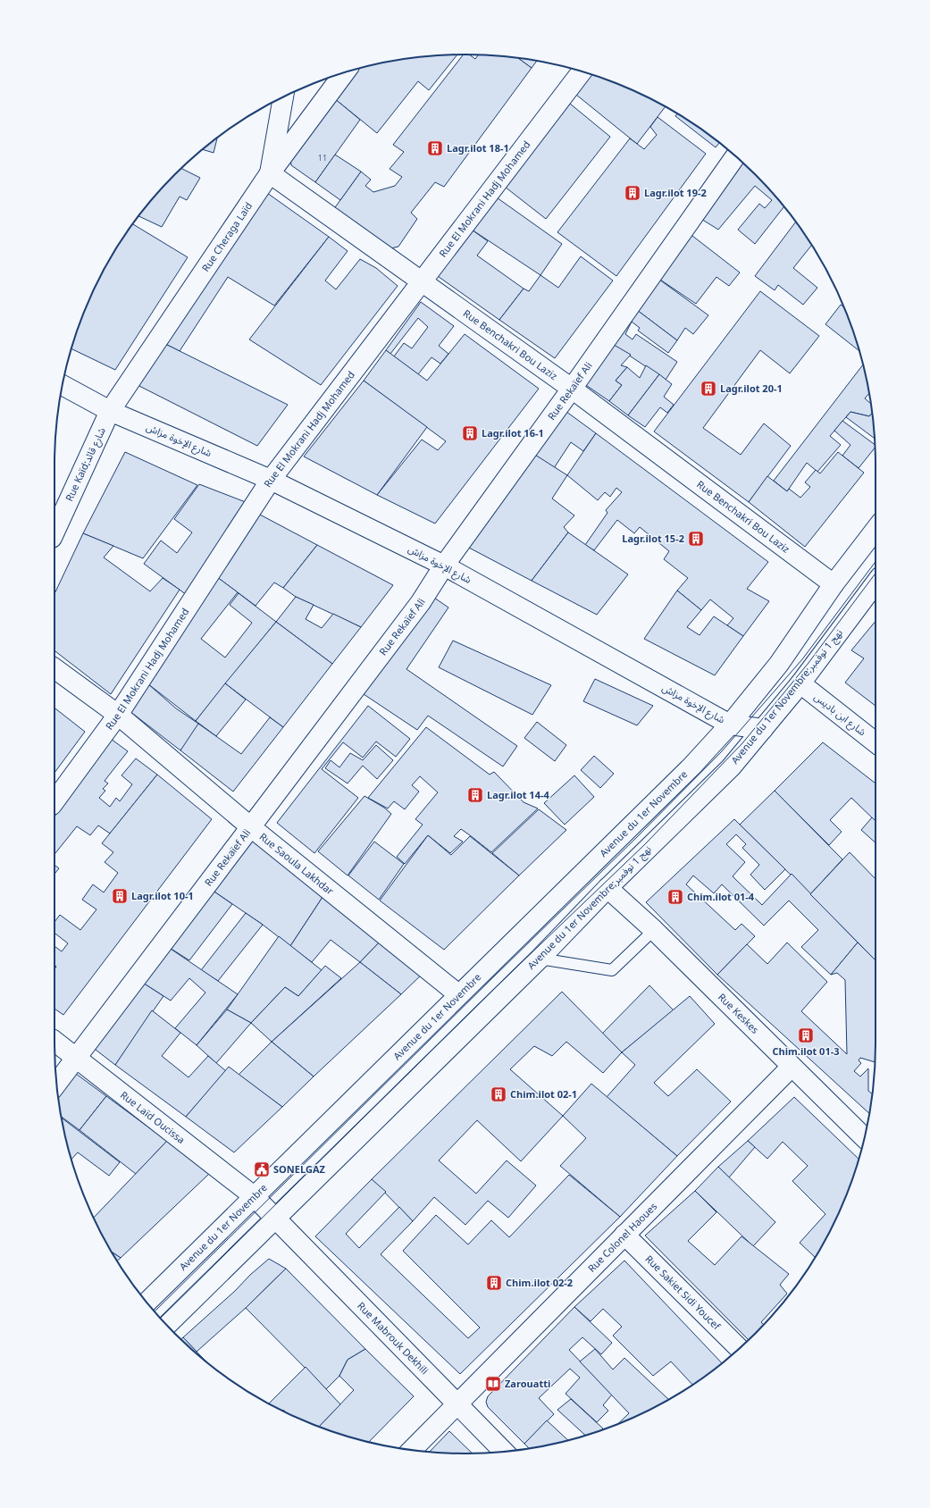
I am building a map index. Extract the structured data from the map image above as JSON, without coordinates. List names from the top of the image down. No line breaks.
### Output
{"streets":{"street":["Rue El Mokrani Hadj Mohamed","Rue Cheraga Laïd","Rue Benchakri Bou Laziz","Rue Rekaïef Ali","شارع الإخوة مزاش","Rue Kaïd;شارع قائد","Avenue du 1er Novembre;نهج 1 نوفمبر","شارع ابن باديس","Avenue du 1er Novembre","Rue Saoula Lakhdar","Rue Keskes","Rue Laïd Oucissa","Rue Colonel Haoues","Rue Sakiet Sidi Youcef","Rue Mabrouk Dekhili"]},"crossings":[["Rue El Mokrani Hadj Mohamed","Rue Benchakri Bou Laziz"],["Rue El Mokrani Hadj Mohamed","شارع الإخوة مزاش"],["Rue El Mokrani Hadj Mohamed","Rue Saoula Lakhdar"],["Rue Cheraga Laïd","Rue Benchakri Bou Laziz"],["Rue Cheraga Laïd","شارع الإخوة مزاش"],["Rue Cheraga Laïd","Rue Kaïd;شارع قائد"],["Rue Benchakri Bou Laziz","Rue Rekaïef Ali"],["Rue Rekaïef Ali","شارع الإخوة مزاش"],["Rue Rekaïef Ali","Rue Saoula Lakhdar"],["Rue Rekaïef Ali","Rue Laïd Oucissa"],["شارع الإخوة مزاش","Rue Kaïd;شارع قائد"],["شارع الإخوة مزاش","Avenue du 1er Novembre;نهج 1 نوفمبر"],["شارع الإخوة مزاش","Avenue du 1er Novembre"],["Avenue du 1er Novembre;نهج 1 نوفمبر","شارع ابن باديس"],["Avenue du 1er Novembre;نهج 1 نوفمبر","Rue Keskes"],["Avenue du 1er Novembre;نهج 1 نوفمبر","Rue Laïd Oucissa"],["Avenue du 1er Novembre;نهج 1 نوفمبر","Rue Mabrouk Dekhili"],["Avenue du 1er Novembre","Rue Saoula Lakhdar"],["Avenue du 1er Novembre","Rue Laïd Oucissa"],["Rue Keskes","Rue Colonel Haoues"],["Rue Laïd Oucissa","Rue Mabrouk Dekhili"],["Rue Colonel Haoues","Rue Sakiet Sidi Youcef"],["Rue Colonel Haoues","Rue Mabrouk Dekhili"]],"places":{"building":["Lagr.ilot 18-1","Lagr.ilot 19-2","Lagr.ilot 20-1","Lagr.ilot 16-1","Lagr.ilot 15-2","Lagr.ilot 14-4","Lagr.ilot 10-1","Chim.ilot 01-4","Chim.ilot 01-3","Chim.ilot 02-1","Chim.ilot 02-2"],"public building":["SONELGAZ"],"library":["Zarouatti"]},"house_numbers":["11"]}
